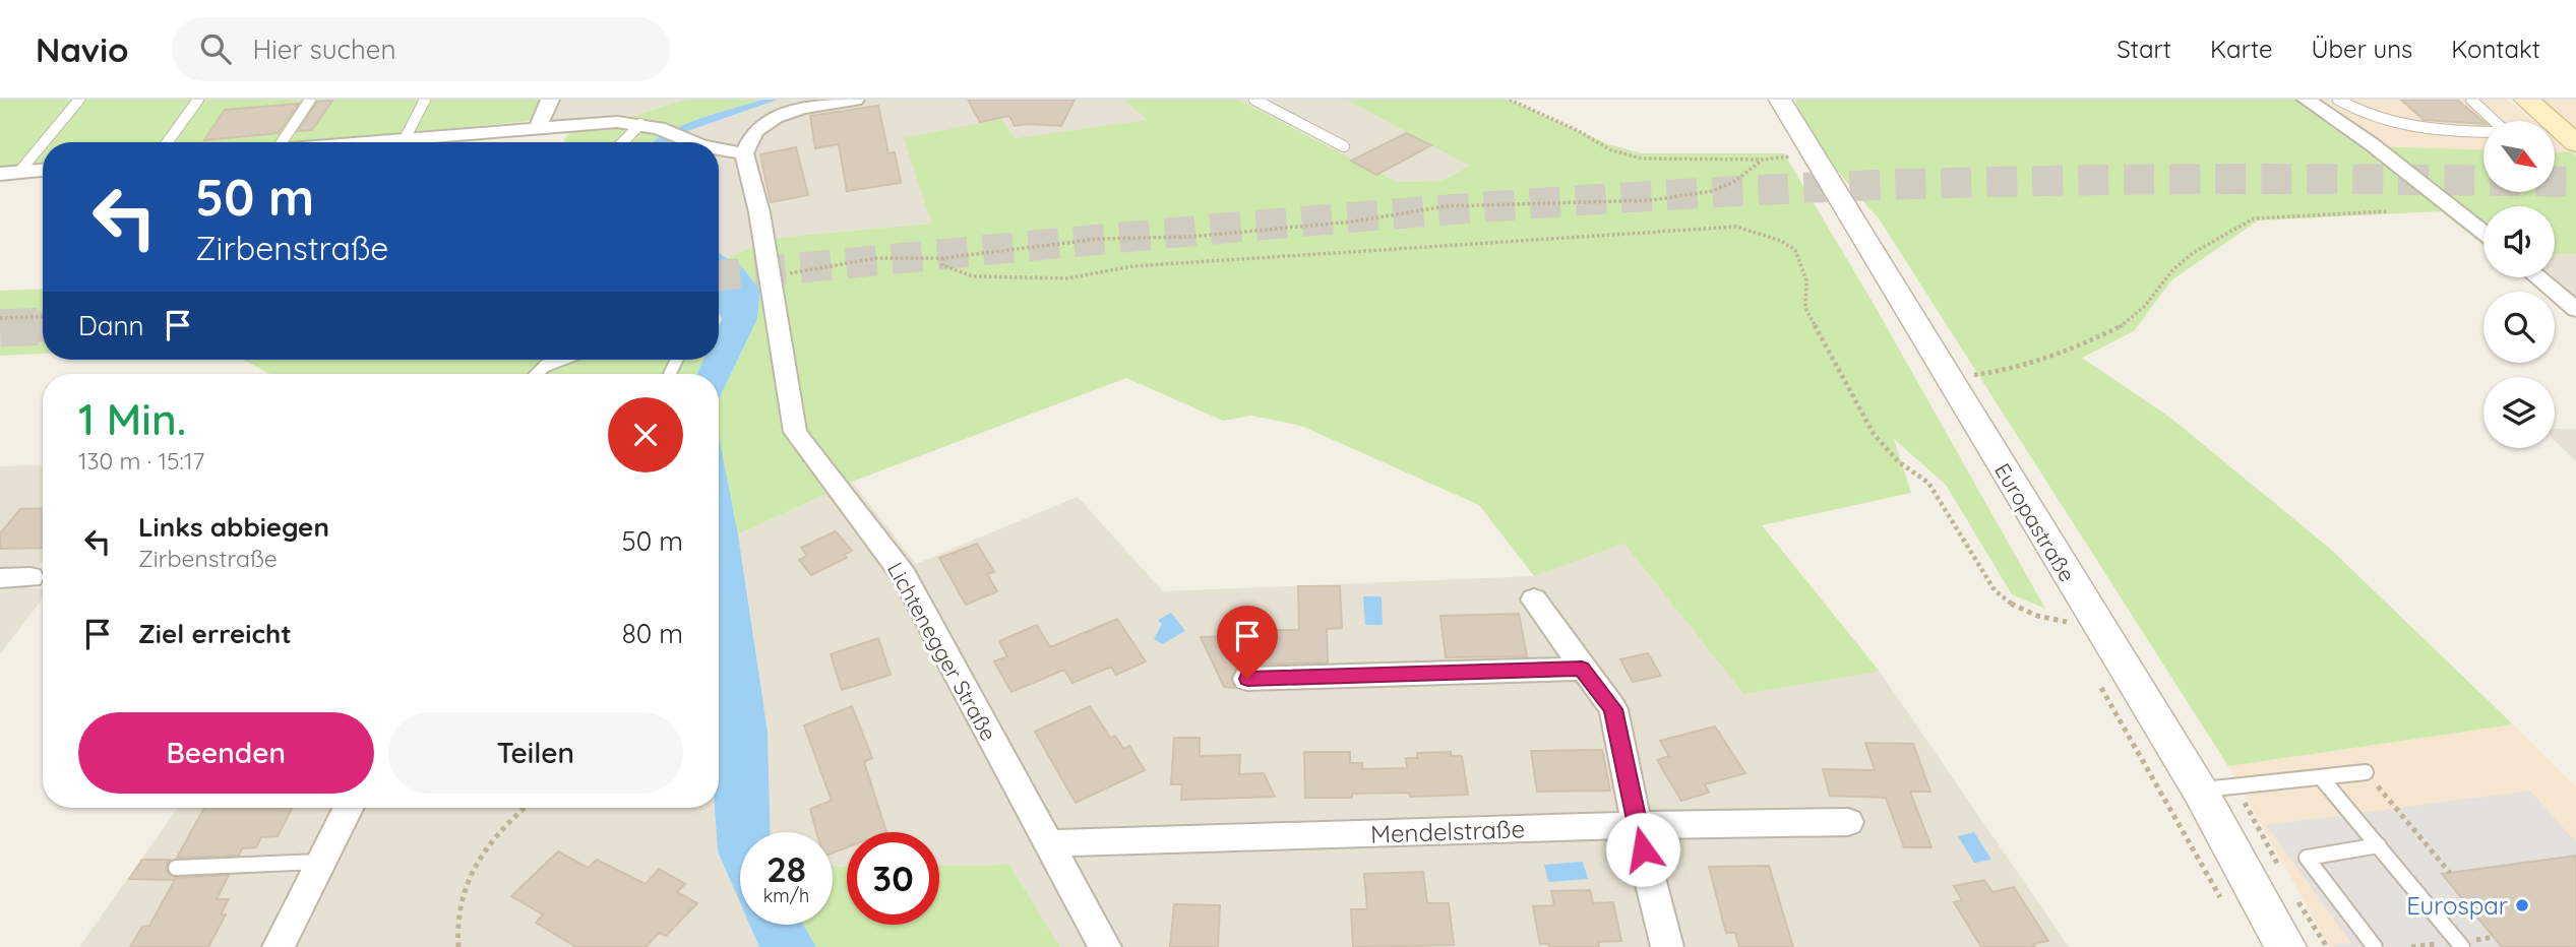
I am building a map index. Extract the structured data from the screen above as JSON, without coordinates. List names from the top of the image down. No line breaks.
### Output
{"streets":{"street":["Europastraße","Lichtenegger Straße","Mendelstraße"]},"crossings":[["Lichtenegger Straße","Mendelstraße"]],"places":["Eurospar"],"north":"bottom right","page":{"header":"Navio","search":"Hier suchen","nav":["Start","Karte","Über uns","Kontakt"],"turn":["50 m","Zirbenstraße"],"then":"Dann","heading":["1 Min.","130 m · 15:17"],"list":[{"name":"Links abbiegen","note":"Zirbenstraße","value":"50 m"},{"name":"Ziel erreicht","value":"80 m"}],"buttons":["Beenden","Teilen"],"speed":"28 km/h","limit":"30"}}
